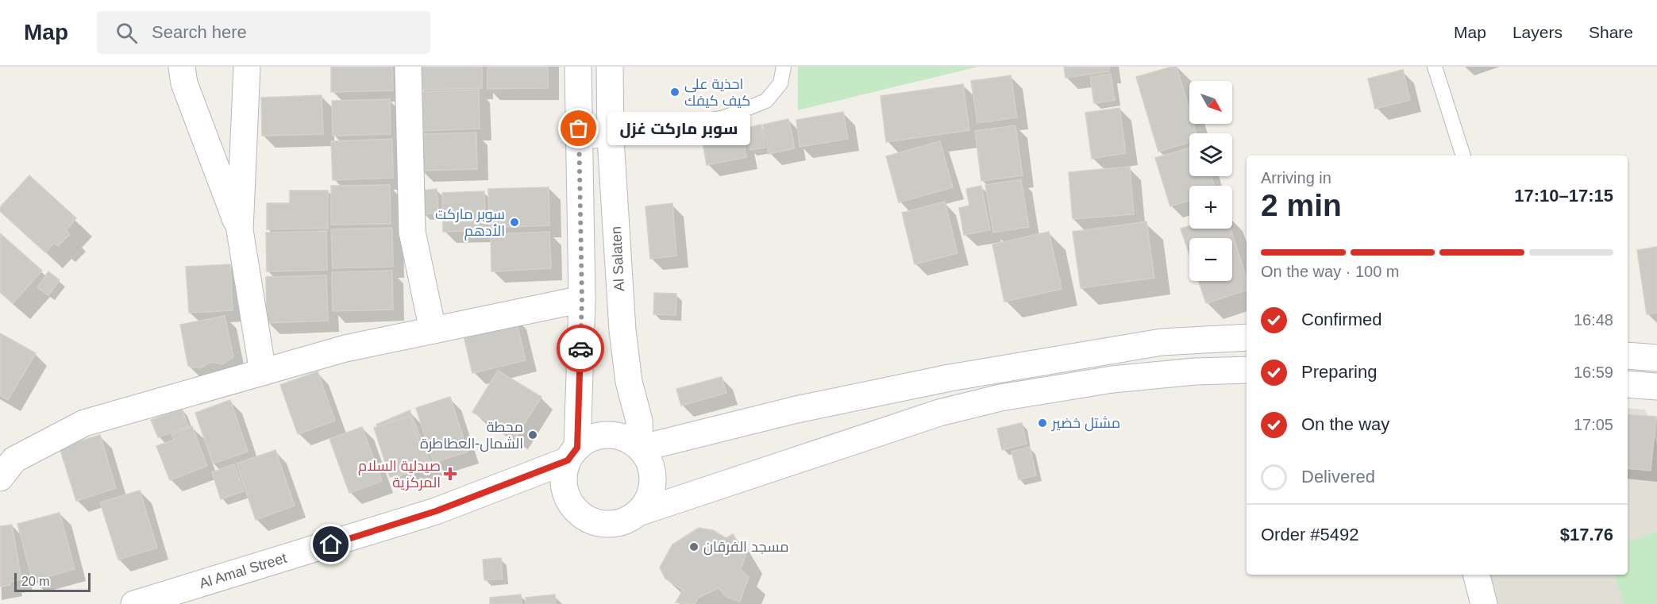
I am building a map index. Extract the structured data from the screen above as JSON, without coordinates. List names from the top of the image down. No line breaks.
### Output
{"streets":{"main road":["Al Salaten","Al Amal Street"]},"crossings":[["Al Salaten","Al Amal Street"]],"places":{"other":["احذية على كيف كيفك","سوبر ماركت غزل","سوبر ماركت الأدهم","مشتل خضير","محطة الشمال-العطاطرة","مسجد الفرقان"],"health":["صيدلية السلام المركزية"]},"scale_bar":"20 m","north":"bottom right","page":{"header":"Map","search":"Search here","nav":["Map","Layers","Share"],"map_buttons":["+","−"],"bubble":"سوبر ماركت غزل","heading":["2 min","Arriving in","17:10–17:15"],"panel":["Order #5492","$17.76"],"bar":"On the way · 100 m","list":[["Confirmed","16:48"],["Preparing","16:59"],["On the way","17:05"],"Delivered"],"scale":"20 m"}}
